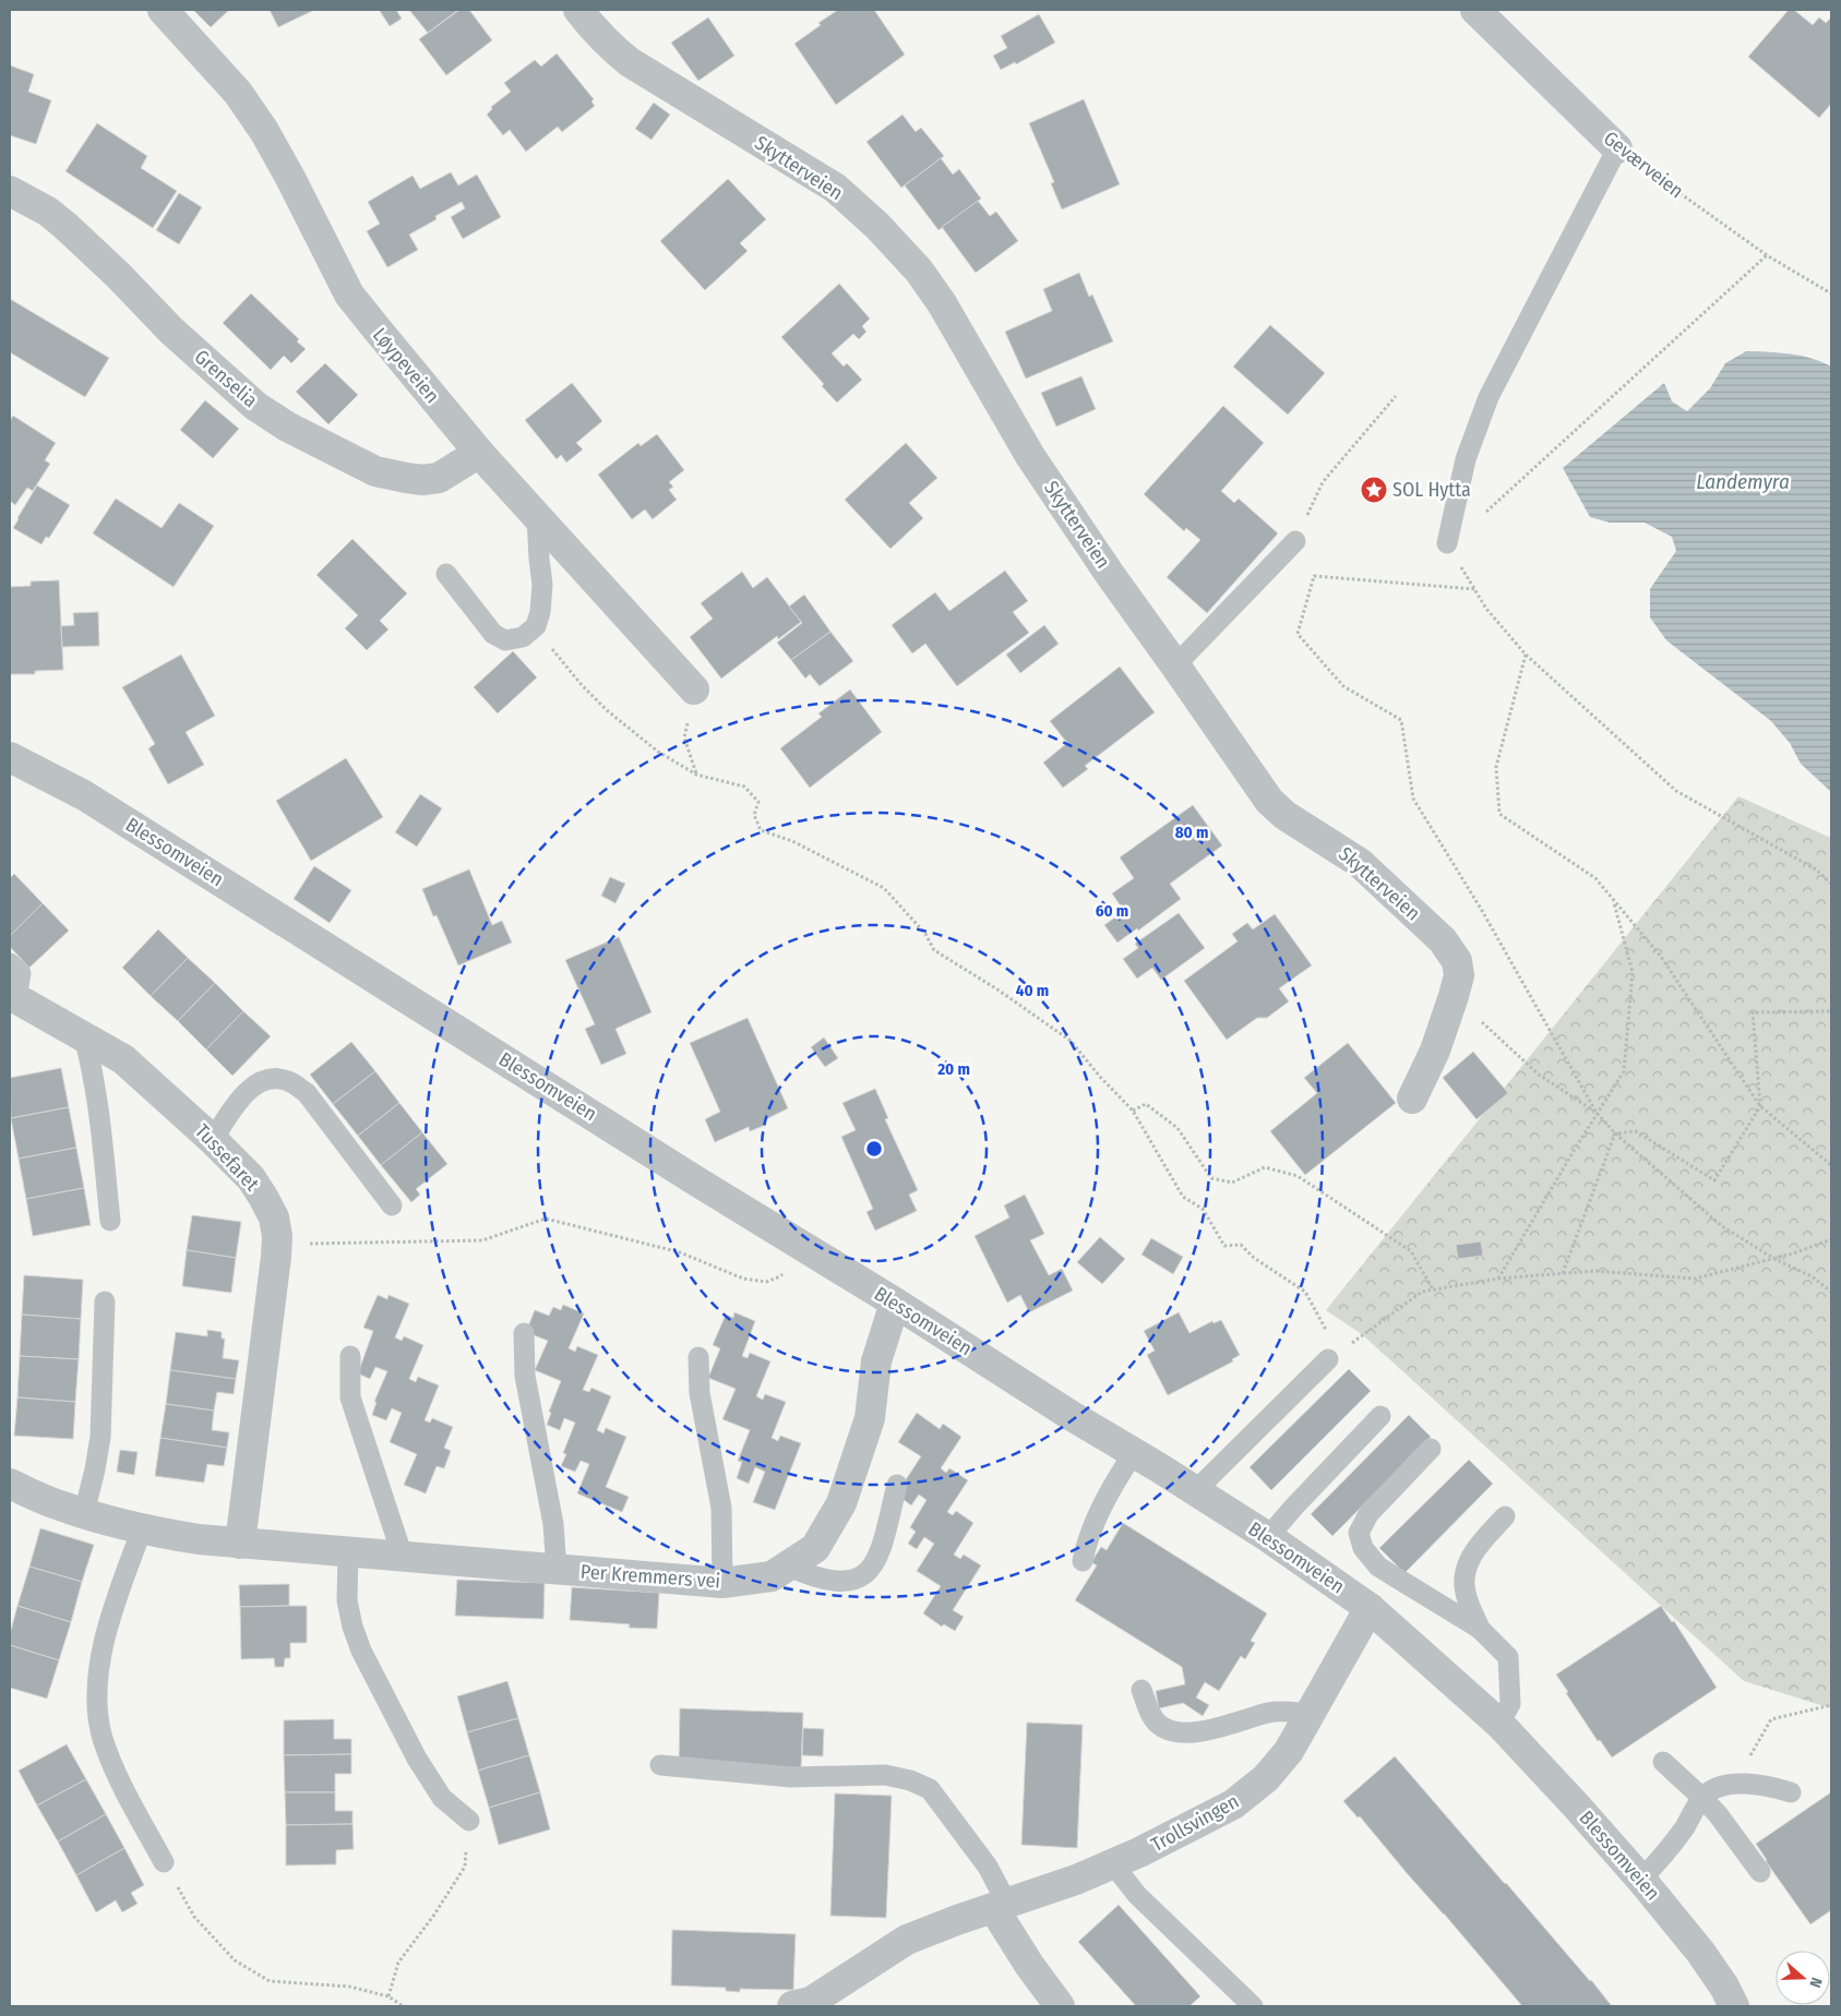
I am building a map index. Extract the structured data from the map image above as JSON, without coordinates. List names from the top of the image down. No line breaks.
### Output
{"streets":{"street":["Geværveien","Skytterveien","Løypeveien","Grenselia","Blessomveien","Tussefaret","Per Kremmers vei","Trollsvingen"]},"crossings":[["Løypeveien","Grenselia"],["Blessomveien","Per Kremmers vei"],["Blessomveien","Trollsvingen"],["Tussefaret","Per Kremmers vei"]],"water":["Landemyra"],"places":{"place":["SOL Hytta"]},"north":"right","rings":["80 m","60 m","40 m","20 m"]}
